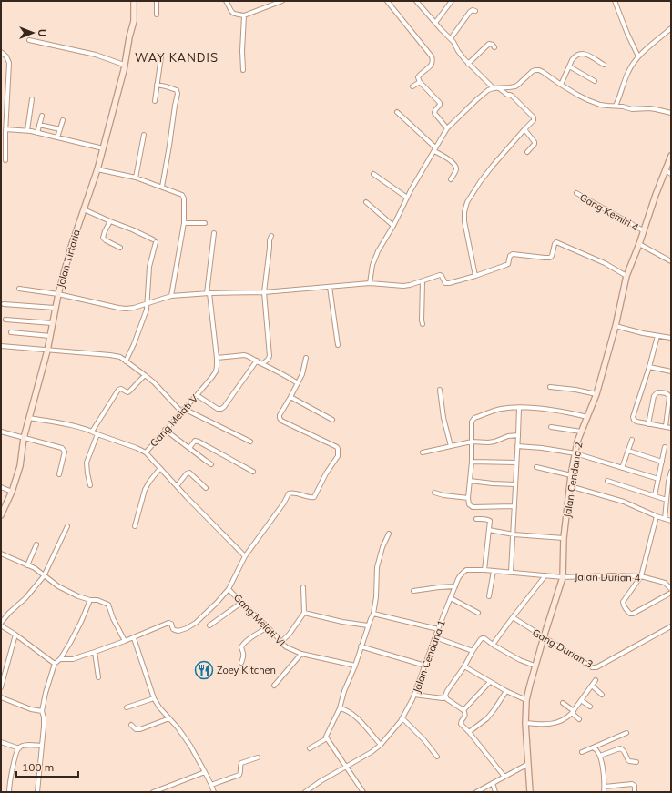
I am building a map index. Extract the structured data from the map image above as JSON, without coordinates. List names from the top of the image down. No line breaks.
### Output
{"streets":{"street":["Gang Kemiri 4","Jalan Tirtaria","Gang Melati V","Jalan Cendana 2","Jalan Durian 4","Gang Melati VI","Gang Durian 3","Jalan Cendana 1"]},"crossings":[["Gang Kemiri 4","Jalan Cendana 2"],["Jalan Tirtaria","Gang Melati V"],["Jalan Cendana 2","Jalan Durian 4"],["Jalan Cendana 2","Gang Durian 3"],["Jalan Cendana 2","Jalan Cendana 1"],["Jalan Durian 4","Jalan Cendana 1"]],"districts":["WAY KANDIS"],"places":{"restaurant":["Zoey Kitchen"]},"scale_bar":"100 m","north":"right"}
